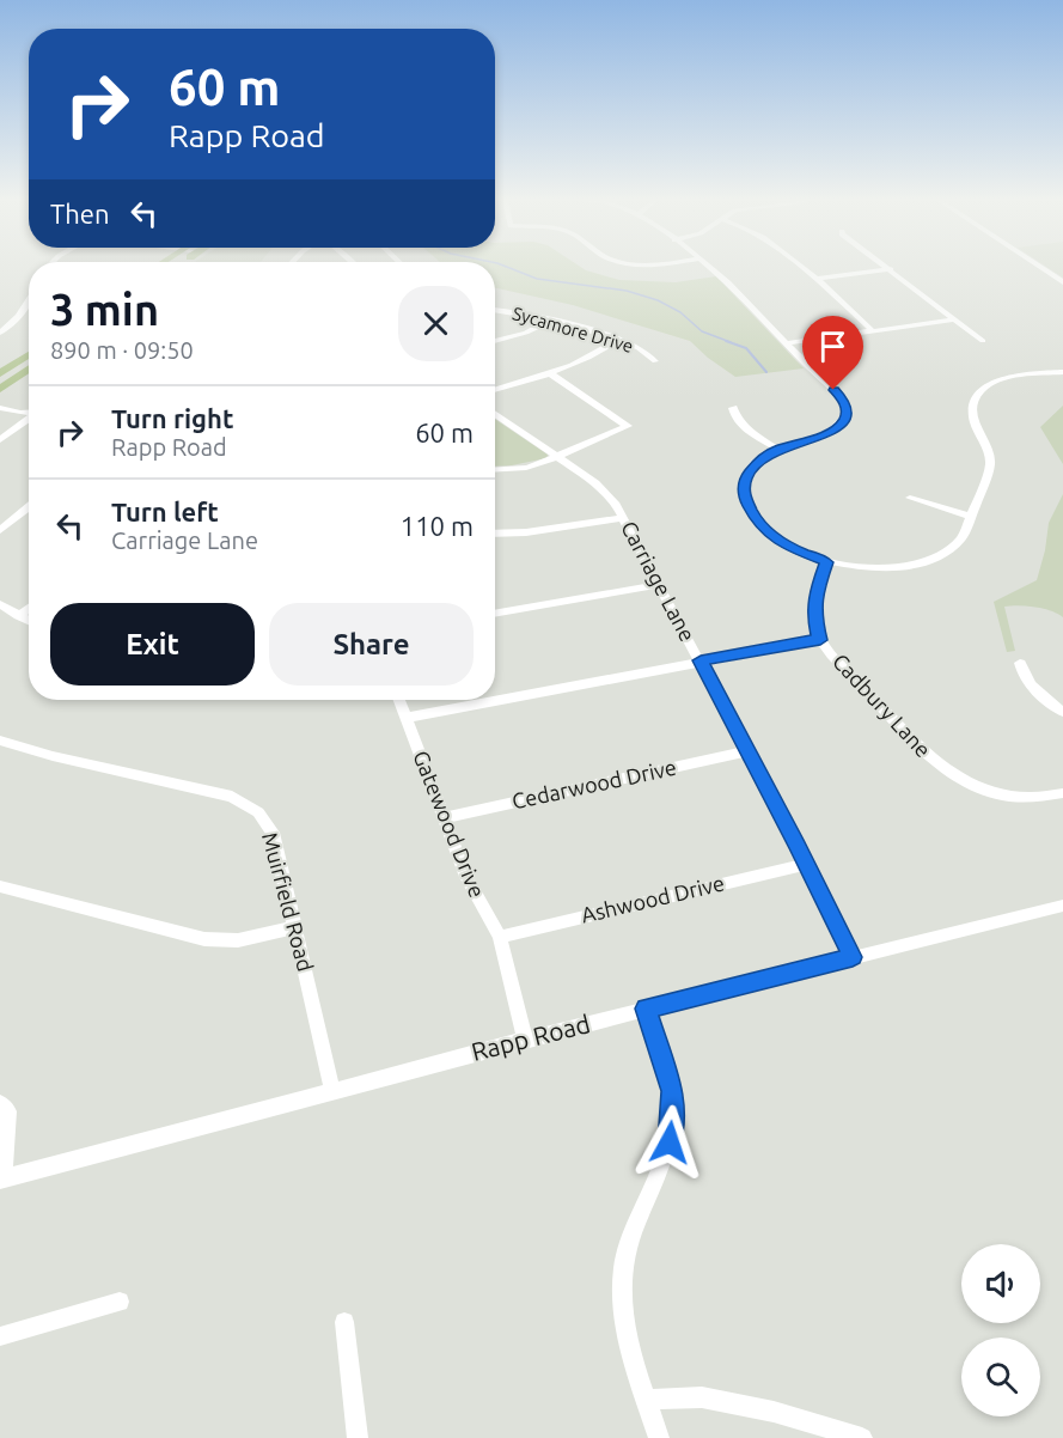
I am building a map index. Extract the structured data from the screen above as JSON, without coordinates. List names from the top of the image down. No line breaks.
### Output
{"streets":{"street":["Sycamore Drive","Carriage Lane","Cadbury Lane","Cedarwood Drive","Gatewood Drive","Ashwood Drive","Muirfield Road","Rapp Road"]},"crossings":[["Carriage Lane","Cedarwood Drive"],["Carriage Lane","Ashwood Drive"],["Carriage Lane","Rapp Road"],["Cedarwood Drive","Gatewood Drive"],["Gatewood Drive","Ashwood Drive"],["Gatewood Drive","Rapp Road"],["Muirfield Road","Rapp Road"]],"page":{"turn":["60 m","Rapp Road"],"then":"Then","heading":["3 min","890 m · 09:50"],"list":[{"name":"Turn right","note":"Rapp Road","value":"60 m"},{"name":"Turn left","note":"Carriage Lane","value":"110 m"}],"buttons":["Exit","Share"]}}
